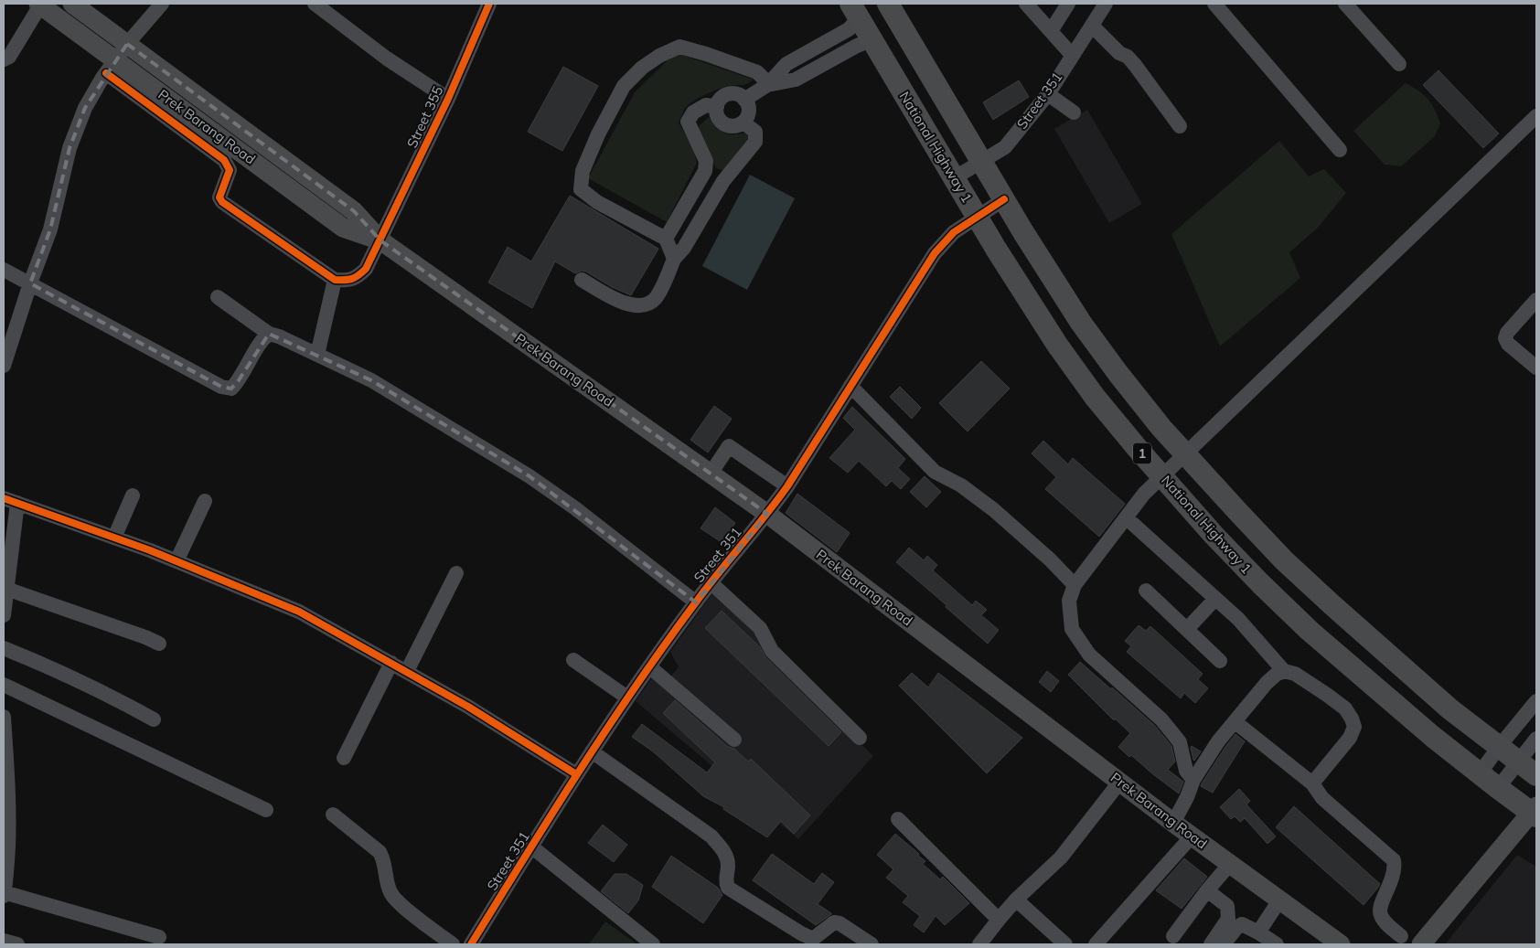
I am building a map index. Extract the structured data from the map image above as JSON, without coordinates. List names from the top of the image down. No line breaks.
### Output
{"streets":{"highway":["National Highway 1","1"],"main road":["Prek Barang Road"],"street":["Street 351","Street 355"]},"crossings":[["Street 351","Prek Barang Road"],["Street 351","National Highway 1"],["Street 351","1"],["Street 355","Prek Barang Road"]]}
